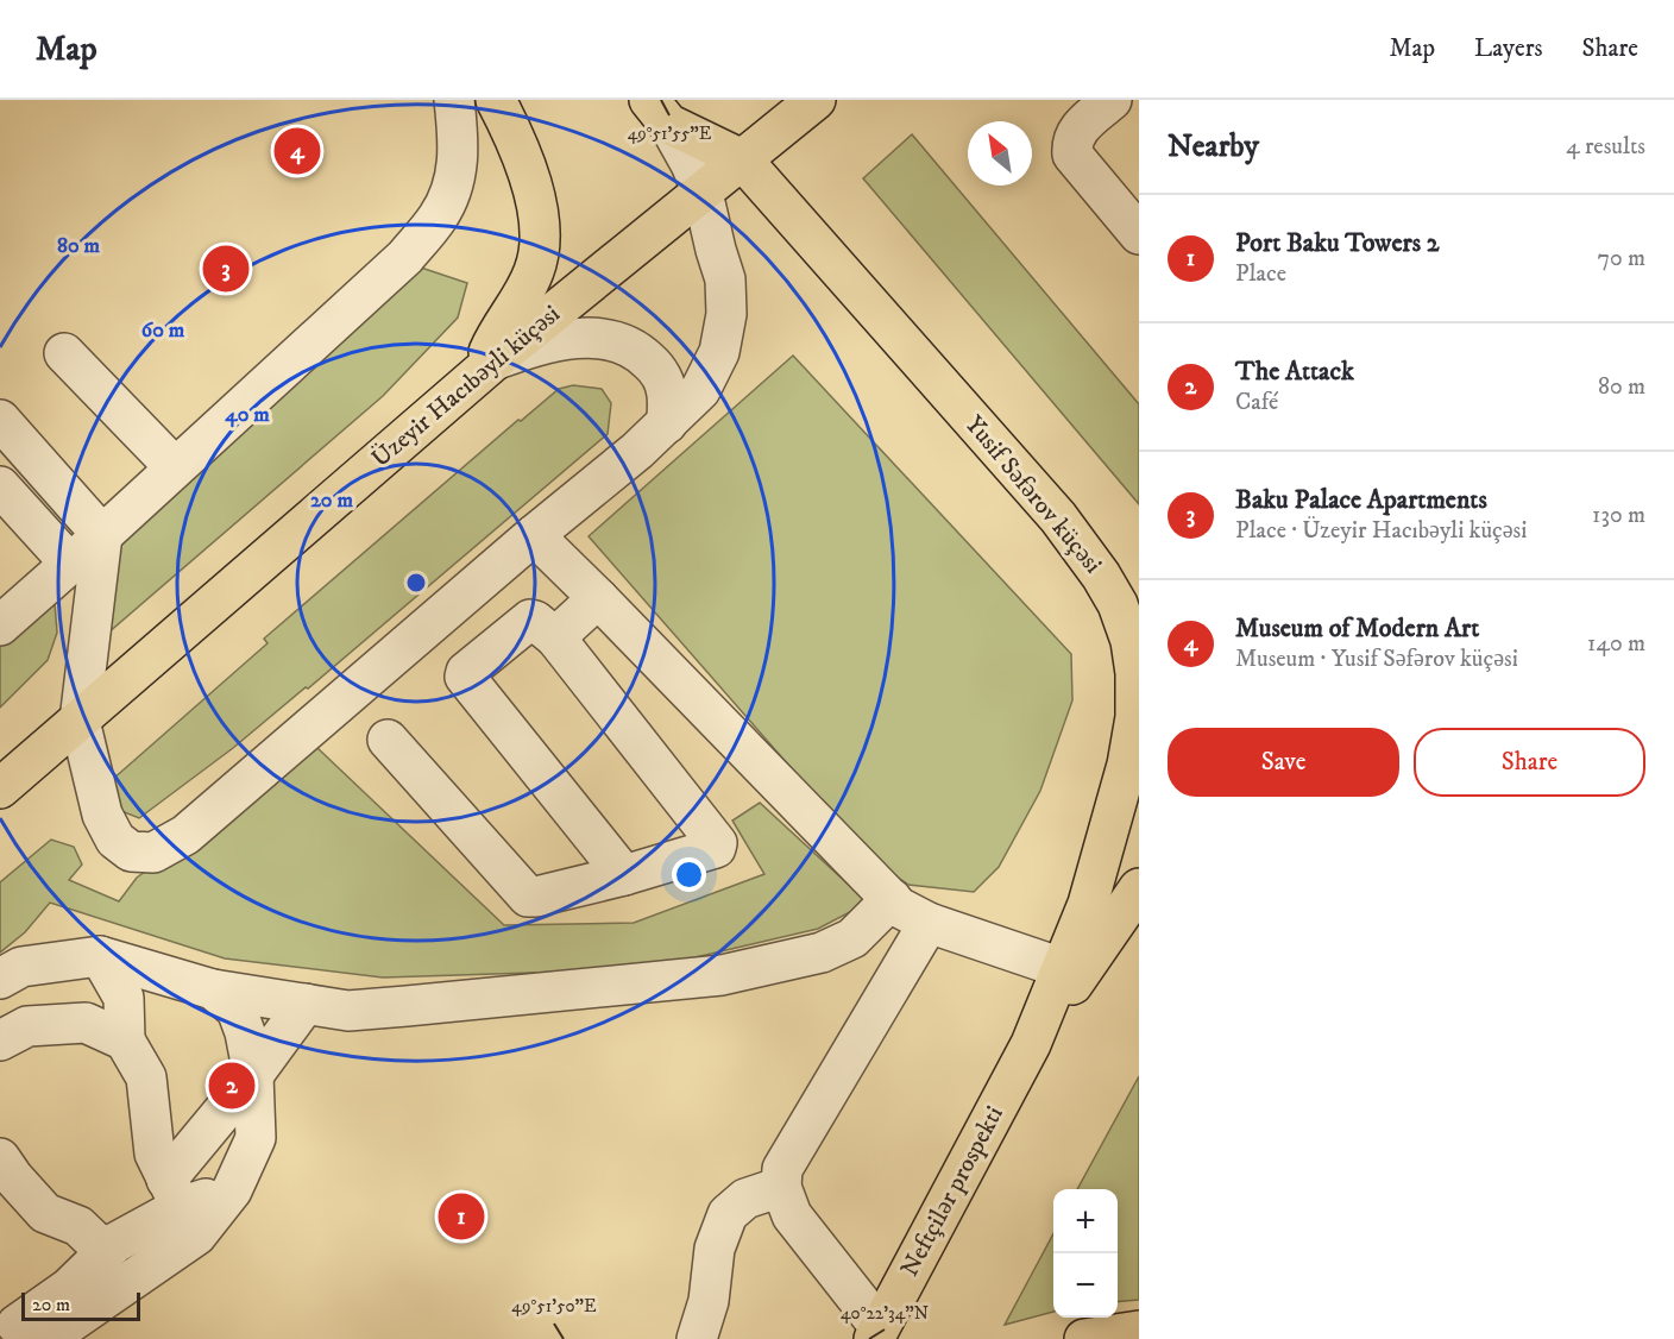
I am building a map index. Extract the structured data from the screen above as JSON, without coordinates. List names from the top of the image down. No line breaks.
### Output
{"streets":{"main road":["Üzeyir Hacıbəyli küçəsi","Yusif Səfərov küçəsi","Neftçilər prospekti"]},"crossings":[["Üzeyir Hacıbəyli küçəsi","Yusif Səfərov küçəsi"],["Yusif Səfərov küçəsi","Neftçilər prospekti"]],"scale_bar":"20 m","north":"top left","page":{"header":"Map","nav":["Map","Layers","Share"],"heading":["Nearby","4 results"],"pins":["4","3","2","1"],"list":[{"mark":"1","name":"Port Baku Towers 2","note":"Place","value":"70 m"},{"mark":"2","name":"The Attack","note":"Café","value":"80 m"},{"mark":"3","name":"Baku Palace Apartments","note":"Place · Üzeyir Hacıbəyli küçəsi","value":"130 m"},{"mark":"4","name":"Museum of Modern Art","note":"Museum · Yusif Səfərov küçəsi","value":"140 m"}],"buttons":["Save","Share"],"map_buttons":["+","−"],"scale":"20 m"},"coordinates":["49°51'55\"E","49°51'50\"E","40°22'34\"N"],"rings":["80 m","60 m","40 m","20 m"]}
